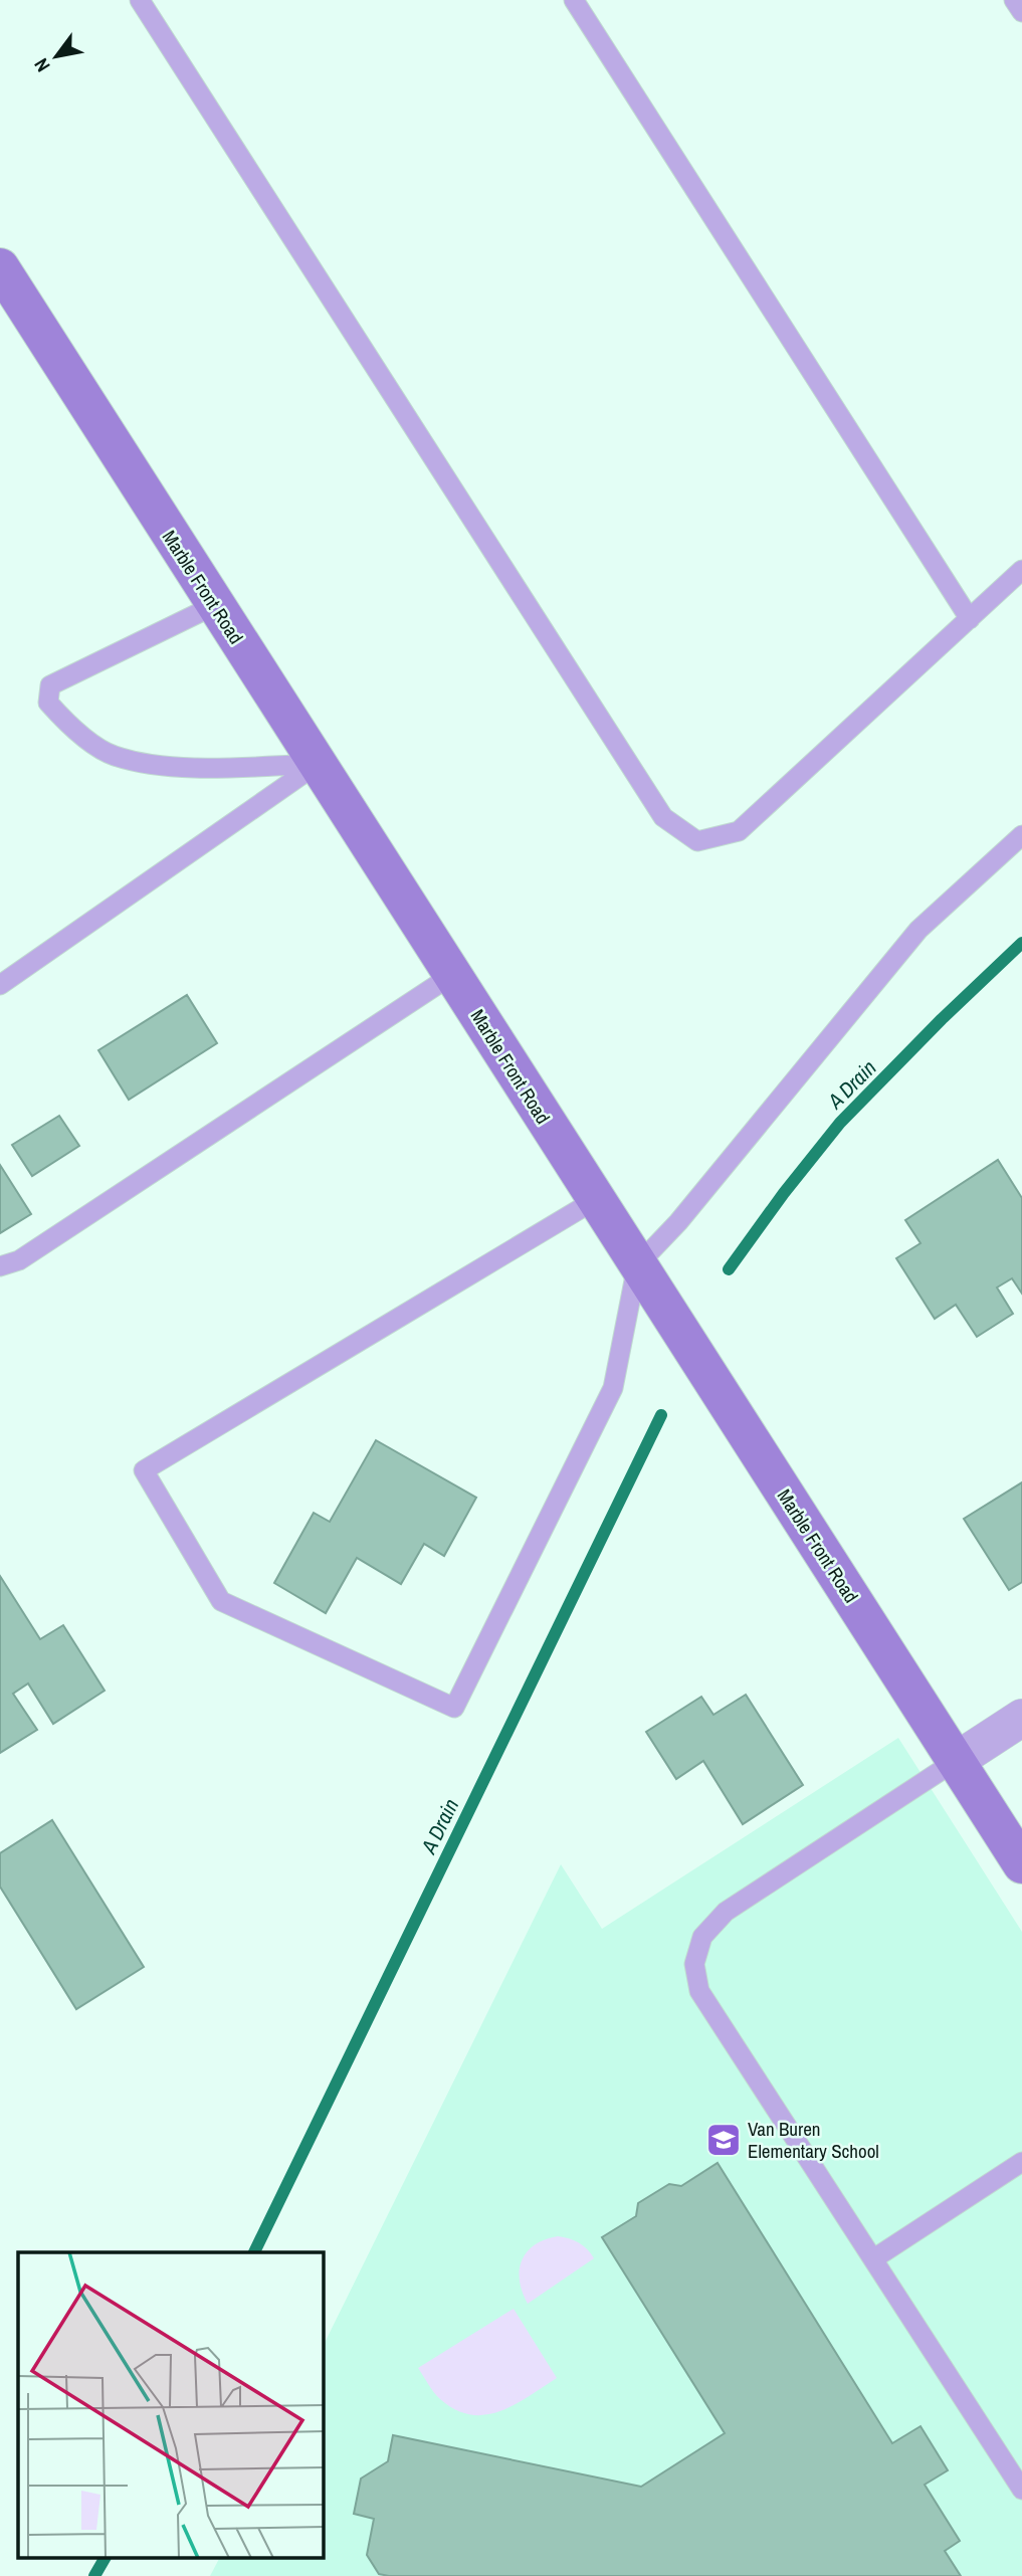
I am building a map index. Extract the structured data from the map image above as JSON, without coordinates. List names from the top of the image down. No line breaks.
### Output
{"streets":{"street":["Marble Front Road"]},"water":["A Drain"],"places":{"school or university":["Van Buren Elementary School"]},"north":"bottom left"}
